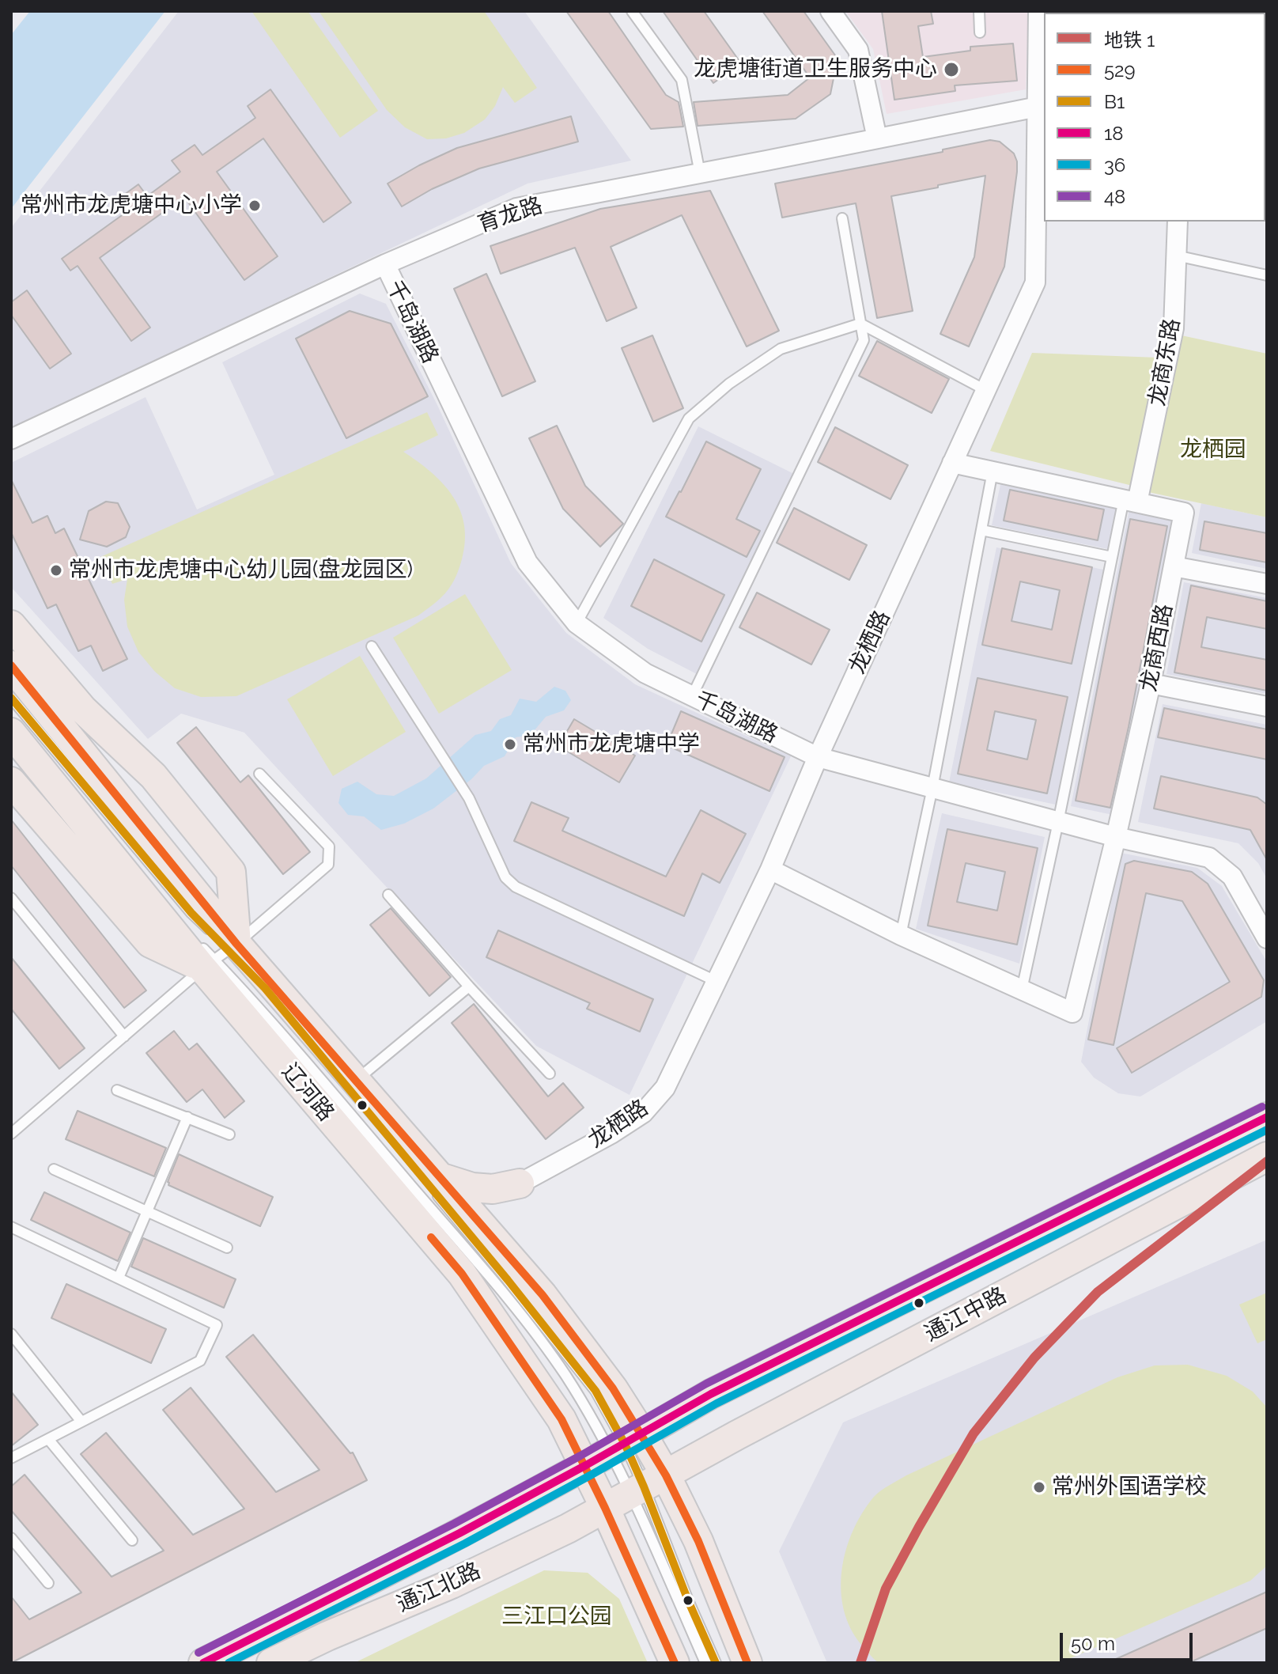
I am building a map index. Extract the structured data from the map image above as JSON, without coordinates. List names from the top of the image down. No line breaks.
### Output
{"streets":{"main road":["辽河路","通江中路","通江北路"],"street":["育龙路","千岛湖路","龙商东路","龙栖路","龙商西路"]},"crossings":[["育龙路","千岛湖路"],["育龙路","龙栖路"],["千岛湖路","龙栖路"],["千岛湖路","龙商西路"],["龙商东路","龙商西路"],["龙栖路","龙商西路"],["辽河路","通江中路"],["辽河路","通江北路"],["通江中路","通江北路"]],"parks":["龙栖园","三江口公园"],"places":["龙虎塘街道卫生服务中心","常州市龙虎塘中心小学","常州市龙虎塘中心幼儿园(盘龙园区)","常州市龙虎塘中学","常州外国语学校"],"lines":["transit line 529","transit line B1","transit line 48","transit line 18","transit line 36","metro line 1"],"legend":["地铁 1","529","B1","18","36","48"],"scale_bar":"50 m"}
